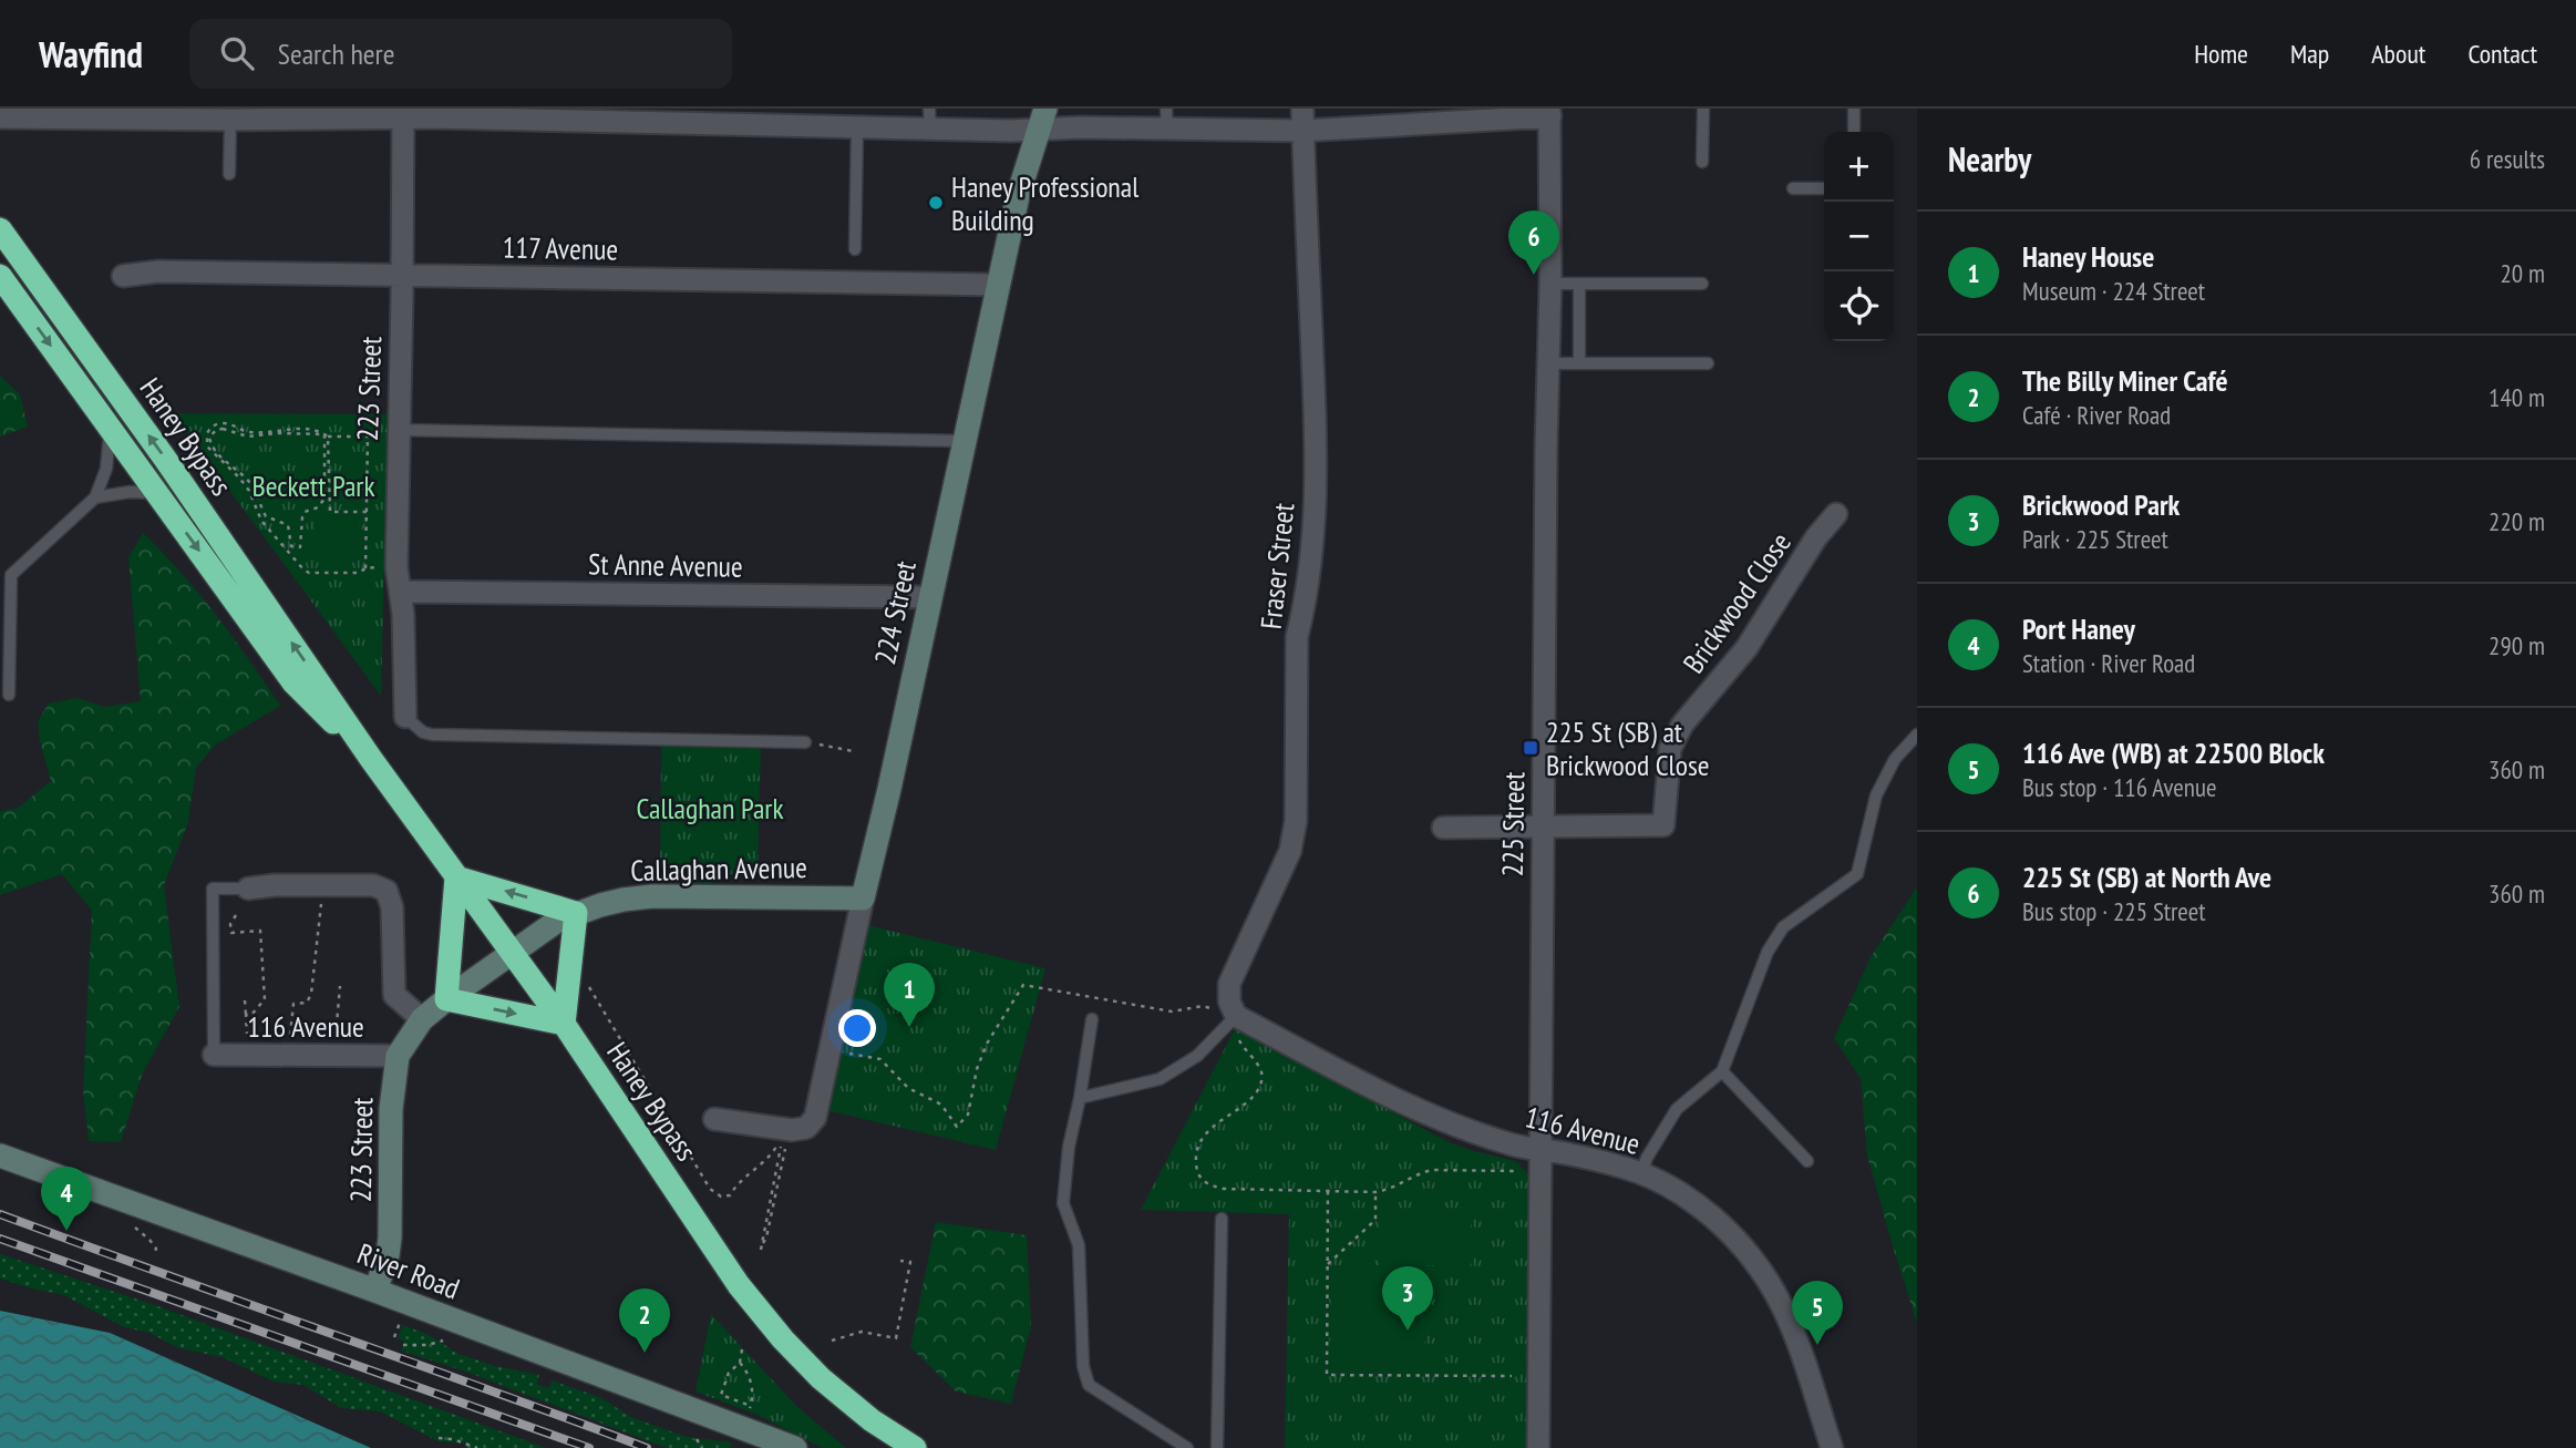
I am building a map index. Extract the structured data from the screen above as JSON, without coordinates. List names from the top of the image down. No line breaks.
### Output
{"streets":{"highway":["Haney Bypass"],"street":["117 Avenue","223 Street","St Anne Avenue","Fraser Street","Brickwood Close","224 Street","225 Street","Callaghan Avenue","116 Avenue","River Road"]},"crossings":[["117 Avenue","223 Street"],["117 Avenue","224 Street"],["223 Street","St Anne Avenue"],["223 Street","Callaghan Avenue"],["223 Street","116 Avenue"],["223 Street","River Road"],["Haney Bypass","Callaghan Avenue"],["St Anne Avenue","224 Street"],["Fraser Street","116 Avenue"],["Brickwood Close","225 Street"],["224 Street","Callaghan Avenue"],["225 Street","116 Avenue"],["Callaghan Avenue","116 Avenue"]],"parks":["Beckett Park","Callaghan Park"],"places":{"other":["Haney Professional Building"],"transit":["225 St (SB) at Brickwood Close"]},"page":{"header":"Wayfind","search":"Search here","nav":["Home","Map","About","Contact"],"heading":["Nearby","6 results"],"map_buttons":["+","−"],"list":[{"mark":"1","name":"Haney House","note":"Museum · 224 Street","value":"20 m"},{"mark":"2","name":"The Billy Miner Café","note":"Café · River Road","value":"140 m"},{"mark":"3","name":"Brickwood Park","note":"Park · 225 Street","value":"220 m"},{"mark":"4","name":"Port Haney","note":"Station · River Road","value":"290 m"},{"mark":"5","name":"116 Ave (WB) at 22500 Block","note":"Bus stop · 116 Avenue","value":"360 m"},{"mark":"6","name":"225 St (SB) at North Ave","note":"Bus stop · 225 Street","value":"360 m"}],"pins":["6","1","4","3","5","2"]}}
